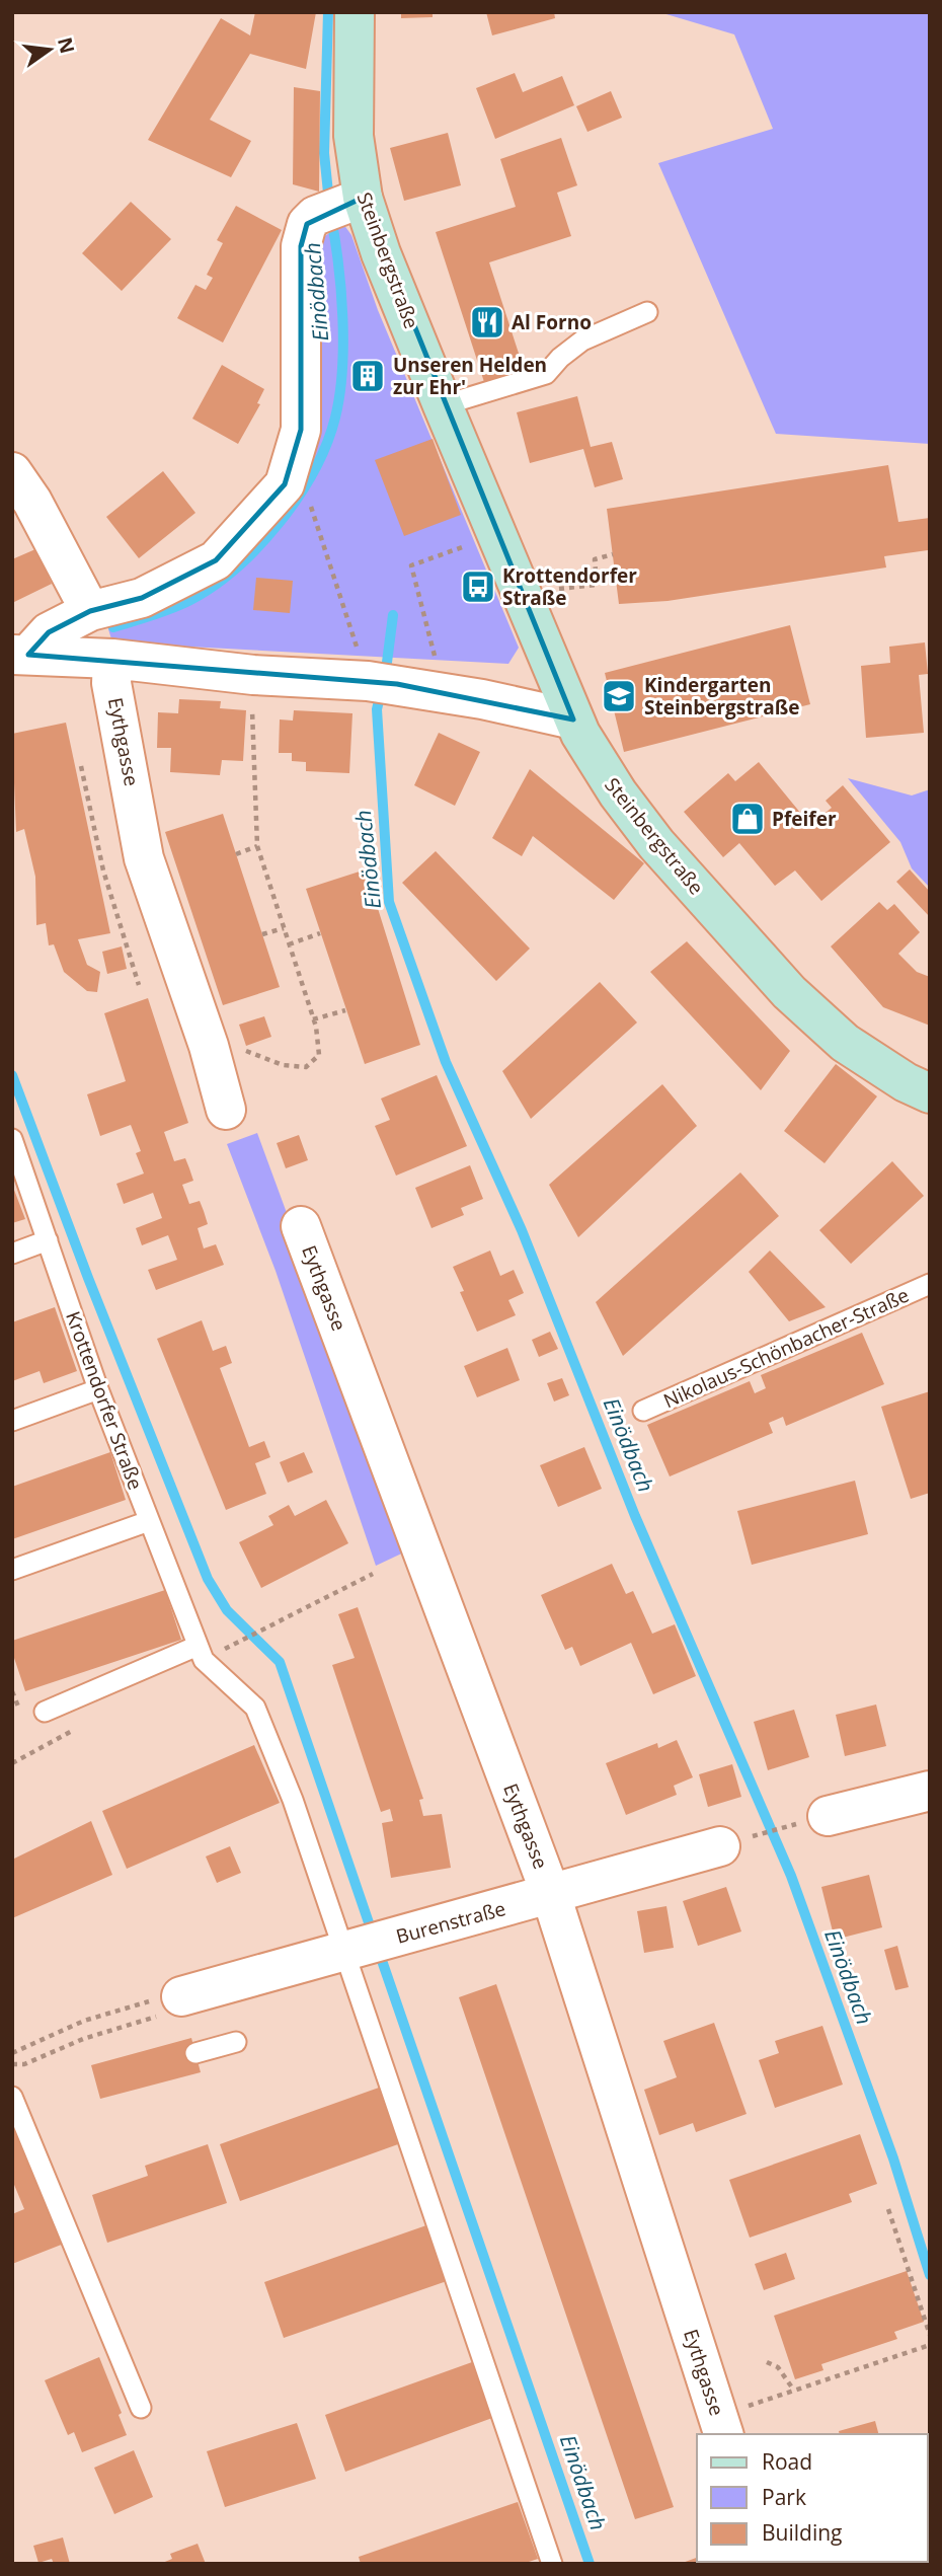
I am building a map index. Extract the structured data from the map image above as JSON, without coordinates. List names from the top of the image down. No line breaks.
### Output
{"streets":{"main road":["Steinbergstraße"],"street":["Eythgasse","Burenstraße"],"lane":["Nikolaus-Schönbacher-Straße","Krottendorfer Straße"]},"crossings":[["Eythgasse","Burenstraße"]],"water":["Einödbach"],"places":{"restaurant":["Al Forno"],"building":["Unseren Helden zur Ehr'"],"bus stop":["Krottendorfer Straße"],"school or university":["Kindergarten Steinbergstraße"],"shop":["Pfeifer"]},"legend":["Road","Park","Building"],"north":"right"}
